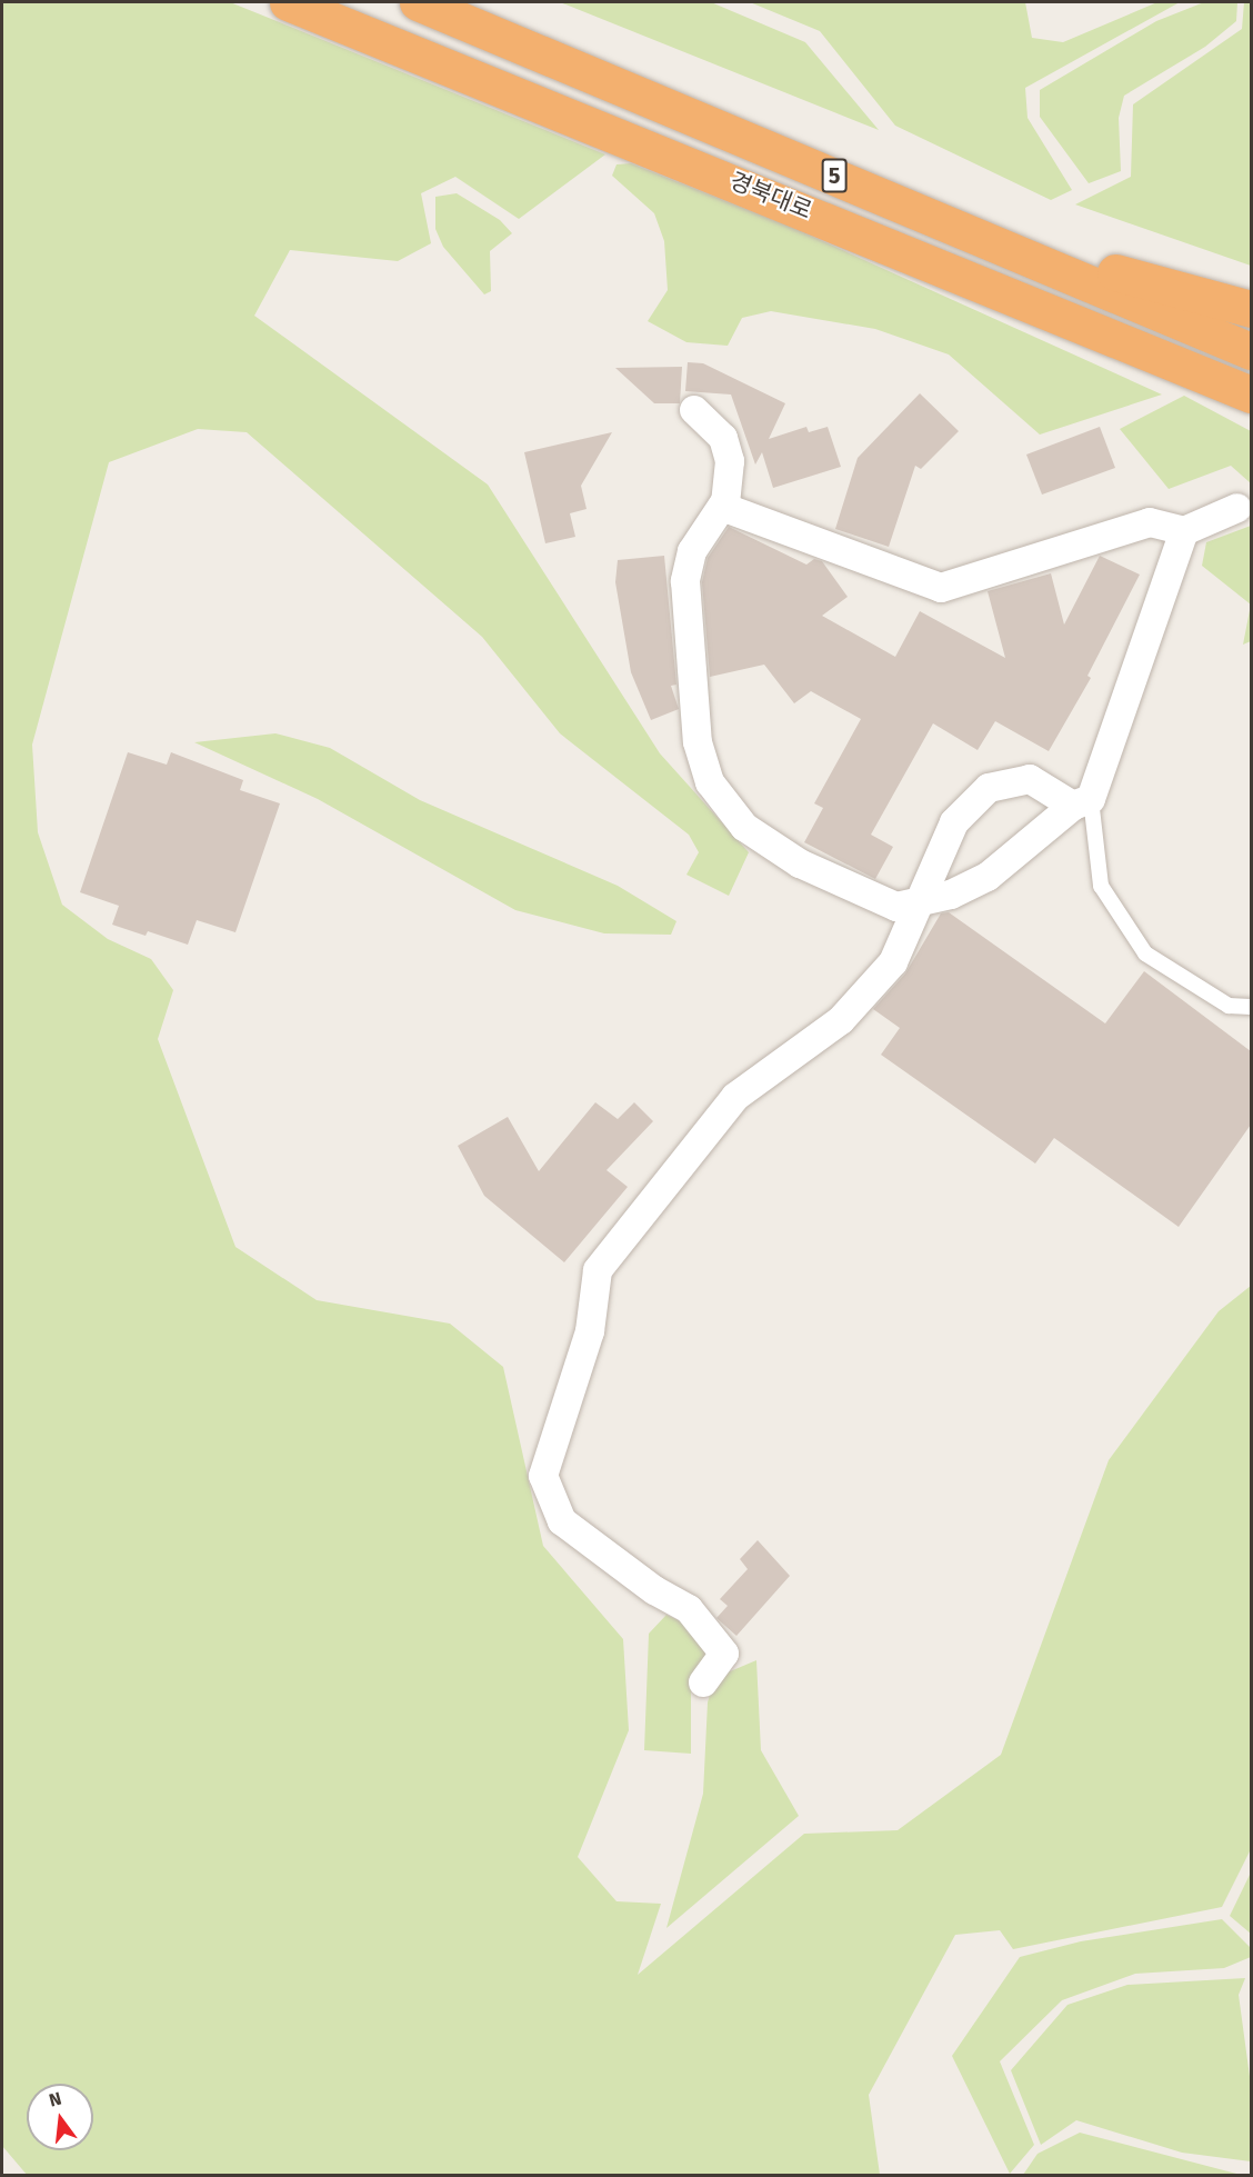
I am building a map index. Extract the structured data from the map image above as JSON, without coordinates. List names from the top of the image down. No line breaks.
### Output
{"streets":{"highway":["5","경북대로"]},"north":"top"}
